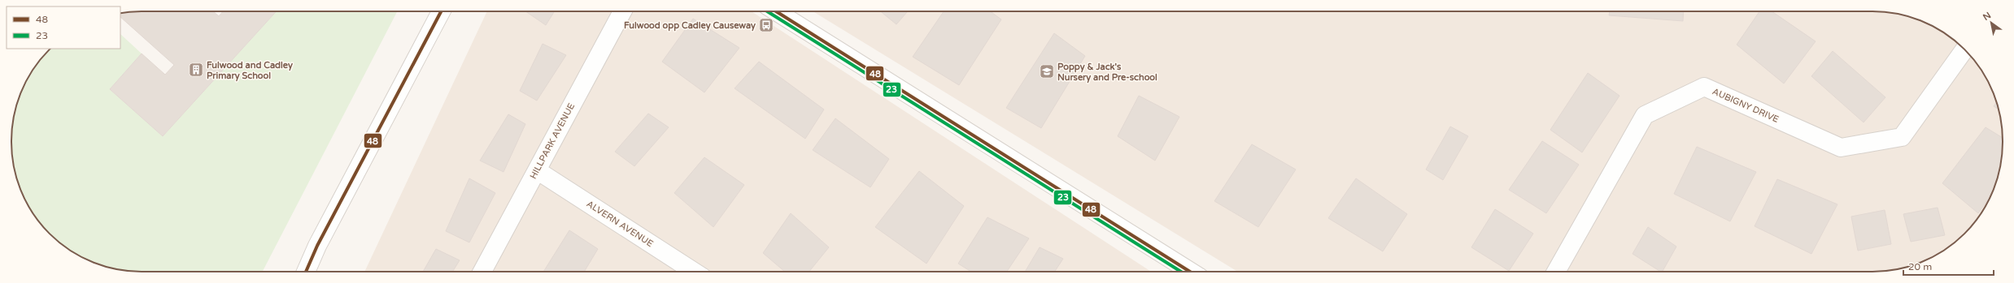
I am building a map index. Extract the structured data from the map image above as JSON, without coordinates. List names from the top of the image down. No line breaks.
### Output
{"streets":{"street":["AUBIGNY DRIVE","HILLPARK AVENUE","ALVERN AVENUE"]},"crossings":[["HILLPARK AVENUE","ALVERN AVENUE"]],"places":{"bus stop":["Fulwood opp Cadley Causeway"],"building":["Fulwood and Cadley Primary School"],"school or university":["Poppy & Jack's Nursery and Pre-school"]},"lines":["transit line 48","transit line 23"],"legend":["48","23"],"scale_bar":"20 m","north":"top left"}
